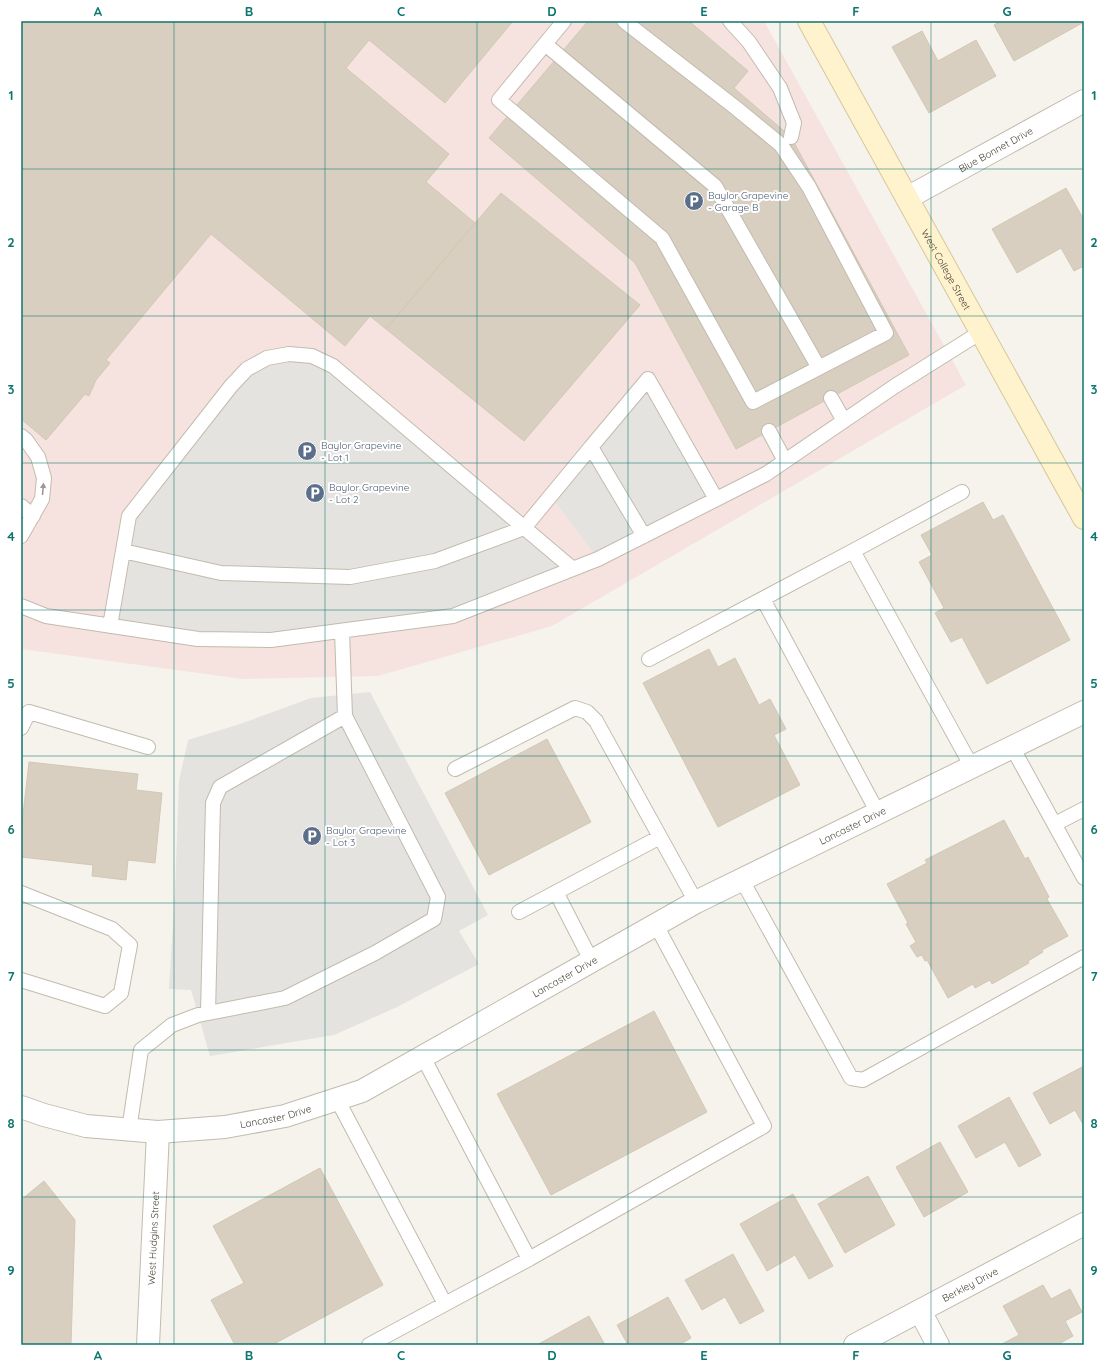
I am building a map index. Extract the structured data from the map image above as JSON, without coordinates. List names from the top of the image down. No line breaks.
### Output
{"streets":{"street":["Blue Bonnet Drive","West College Street","Lancaster Drive","West Hudgins Street","Berkley Drive"]},"crossings":[["Blue Bonnet Drive","West College Street"],["Lancaster Drive","West Hudgins Street"]],"places":{"parking":["Baylor Grapevine - Garage B","Baylor Grapevine - Lot 1","Baylor Grapevine - Lot 2","Baylor Grapevine - Lot 3"]},"grid":{"columns":["A","B","C","D","E","F","G"],"rows":["1","2","3","4","5","6","7","8","9"]}}
